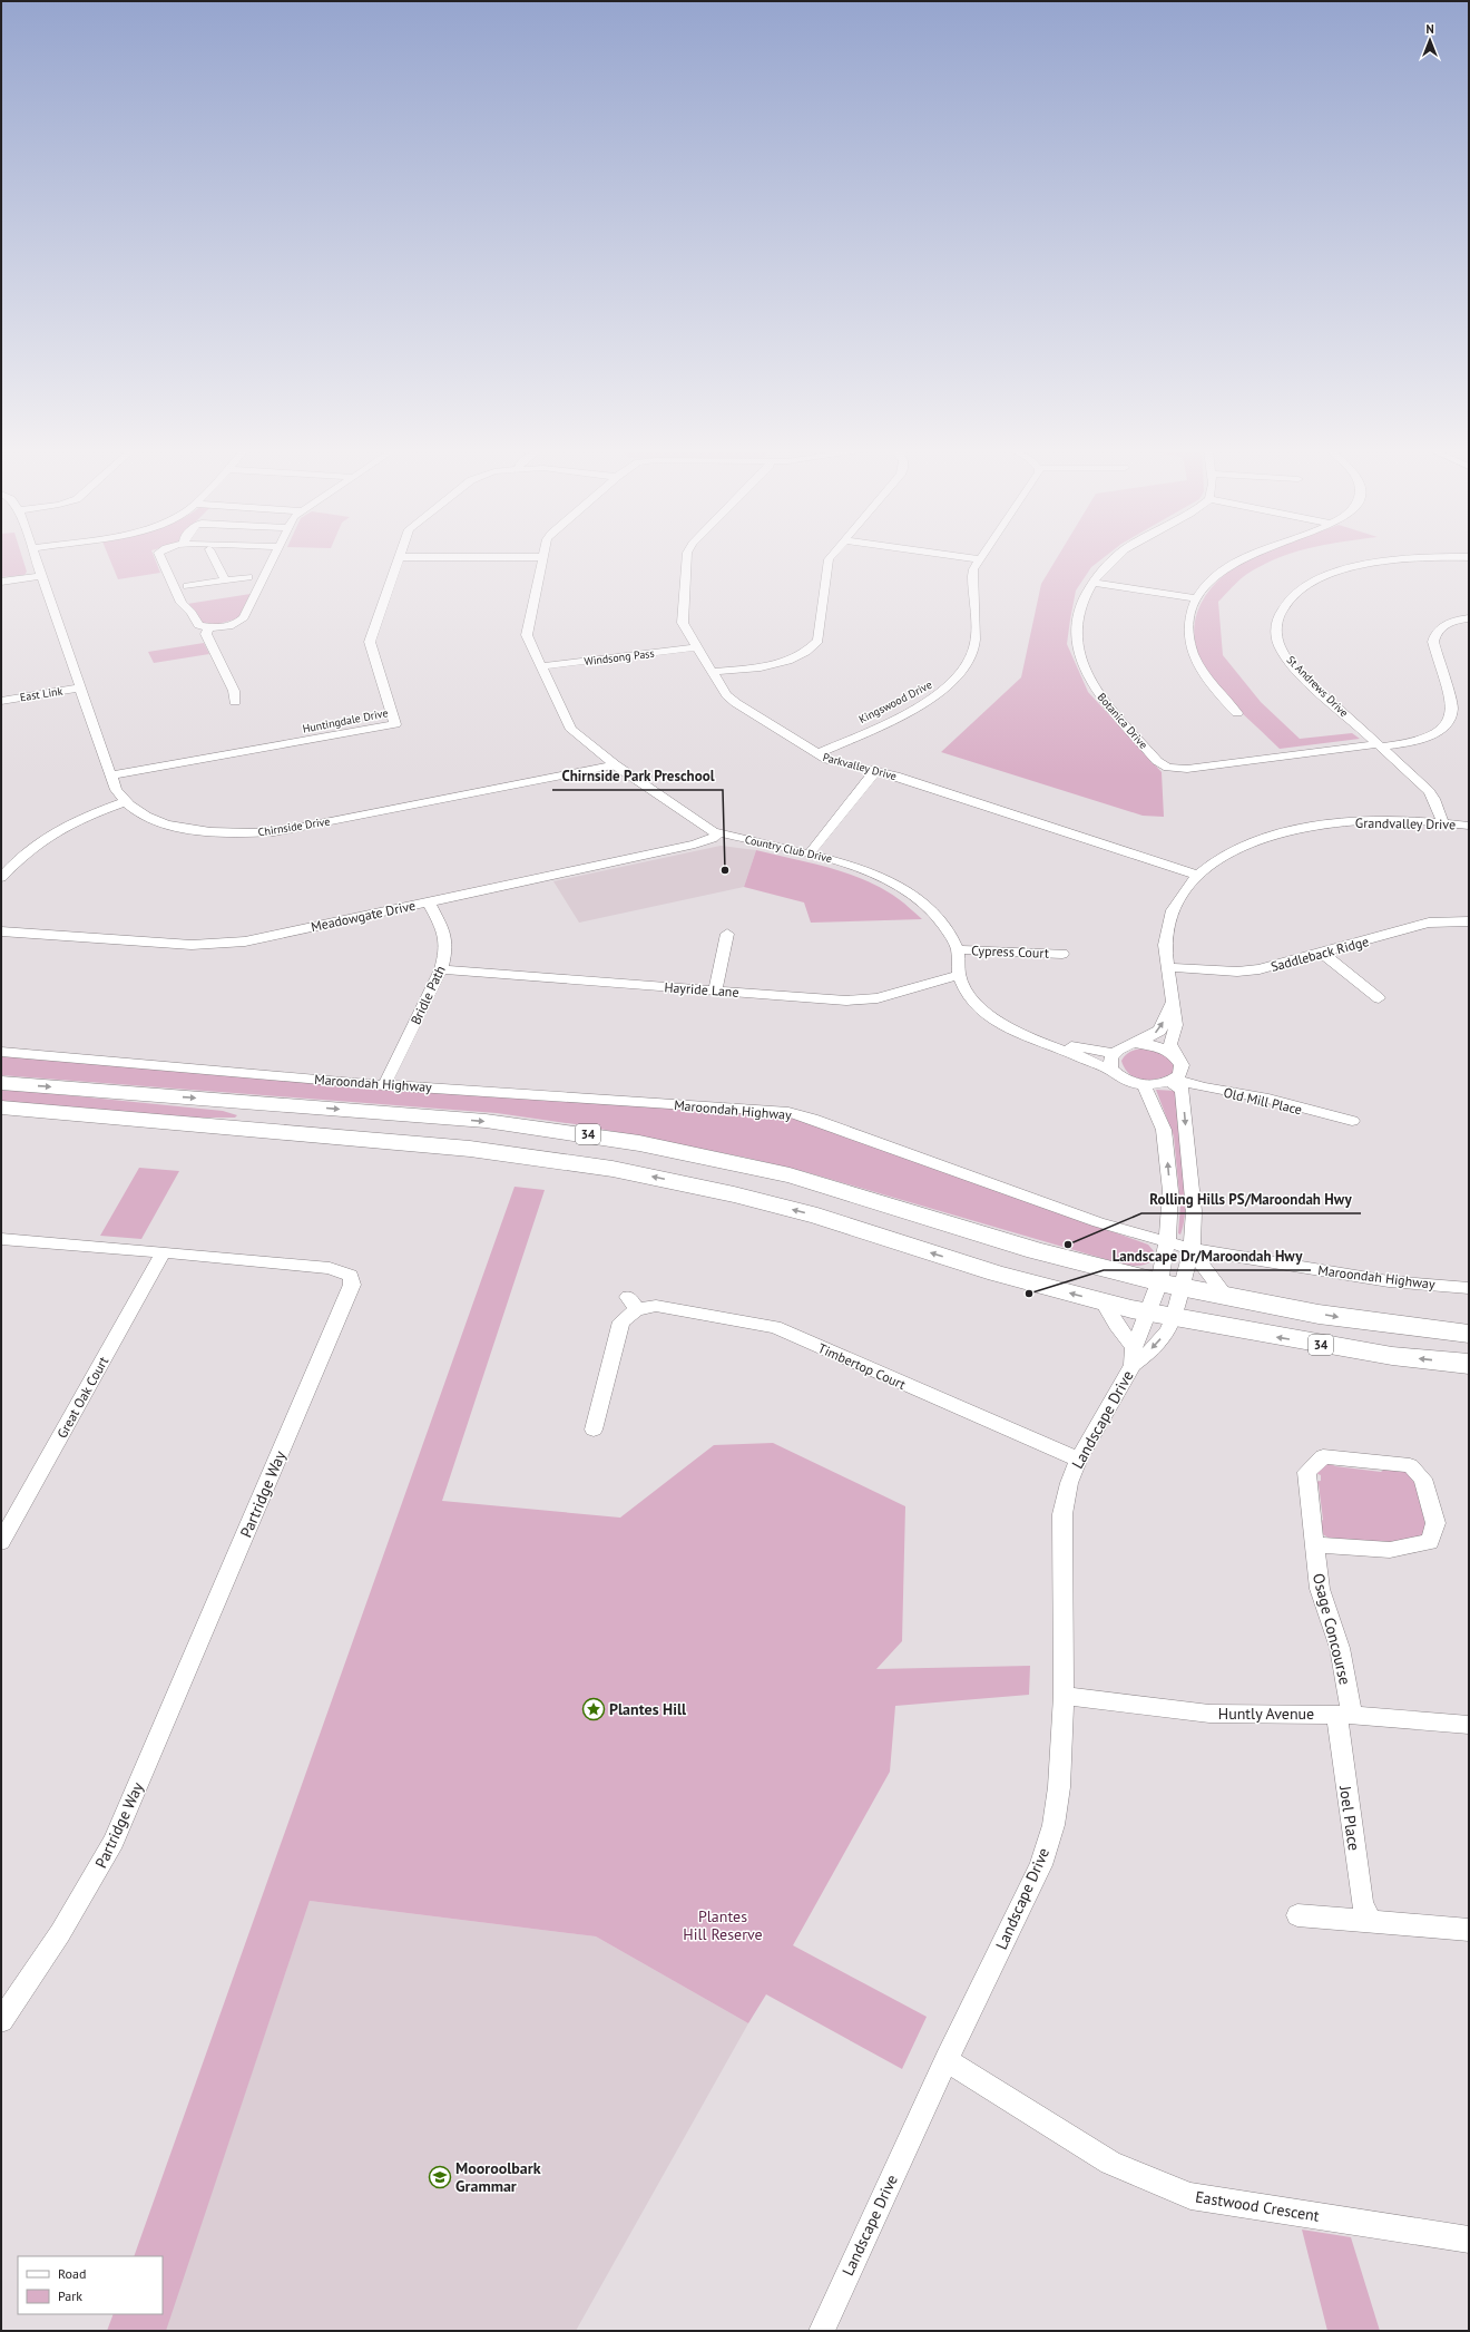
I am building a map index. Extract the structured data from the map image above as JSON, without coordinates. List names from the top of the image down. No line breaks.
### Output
{"streets":{"highway":["Maroondah Highway","34"],"street":["Windsong Pass","St Andrews Drive","East Link","Kingswood Drive","Huntingdale Drive","Botanica Drive","Parkvalley Drive","Grandvalley Drive","Chirnside Drive","Country Club Drive","Meadowgate Drive","Cypress Court","Saddleback Ridge","Hayride Lane","Bridle Path","Old Mill Place","Timbertop Court","Great Oak Court","Landscape Drive","Partridge Way","Osage Concourse","Huntly Avenue","Joel Place","Eastwood Crescent"]},"crossings":[["Windsong Pass","Parkvalley Drive"],["Windsong Pass","Country Club Drive"],["St Andrews Drive","Botanica Drive"],["St Andrews Drive","Grandvalley Drive"],["Kingswood Drive","Parkvalley Drive"],["Parkvalley Drive","Grandvalley Drive"],["Grandvalley Drive","Country Club Drive"],["Grandvalley Drive","Saddleback Ridge"],["Grandvalley Drive","Old Mill Place"],["Chirnside Drive","Country Club Drive"],["Country Club Drive","Meadowgate Drive"],["Country Club Drive","Cypress Court"],["Country Club Drive","Hayride Lane"],["Country Club Drive","Old Mill Place"],["Meadowgate Drive","Bridle Path"],["Hayride Lane","Bridle Path"],["Bridle Path","Maroondah Highway"],["Maroondah Highway","Landscape Drive"],["34","Landscape Drive"],["Timbertop Court","Landscape Drive"],["Great Oak Court","Partridge Way"],["Landscape Drive","Huntly Avenue"],["Landscape Drive","Eastwood Crescent"],["Osage Concourse","Huntly Avenue"],["Osage Concourse","Joel Place"],["Huntly Avenue","Joel Place"]],"parks":["Plantes Hill Reserve"],"places":{"other":["Chirnside Park Preschool","Rolling Hills PS/Maroondah Hwy","Landscape Dr/Maroondah Hwy"],"place":["Plantes Hill"],"school or university":["Mooroolbark Grammar"]},"legend":["Road","Park"],"north":"top"}
